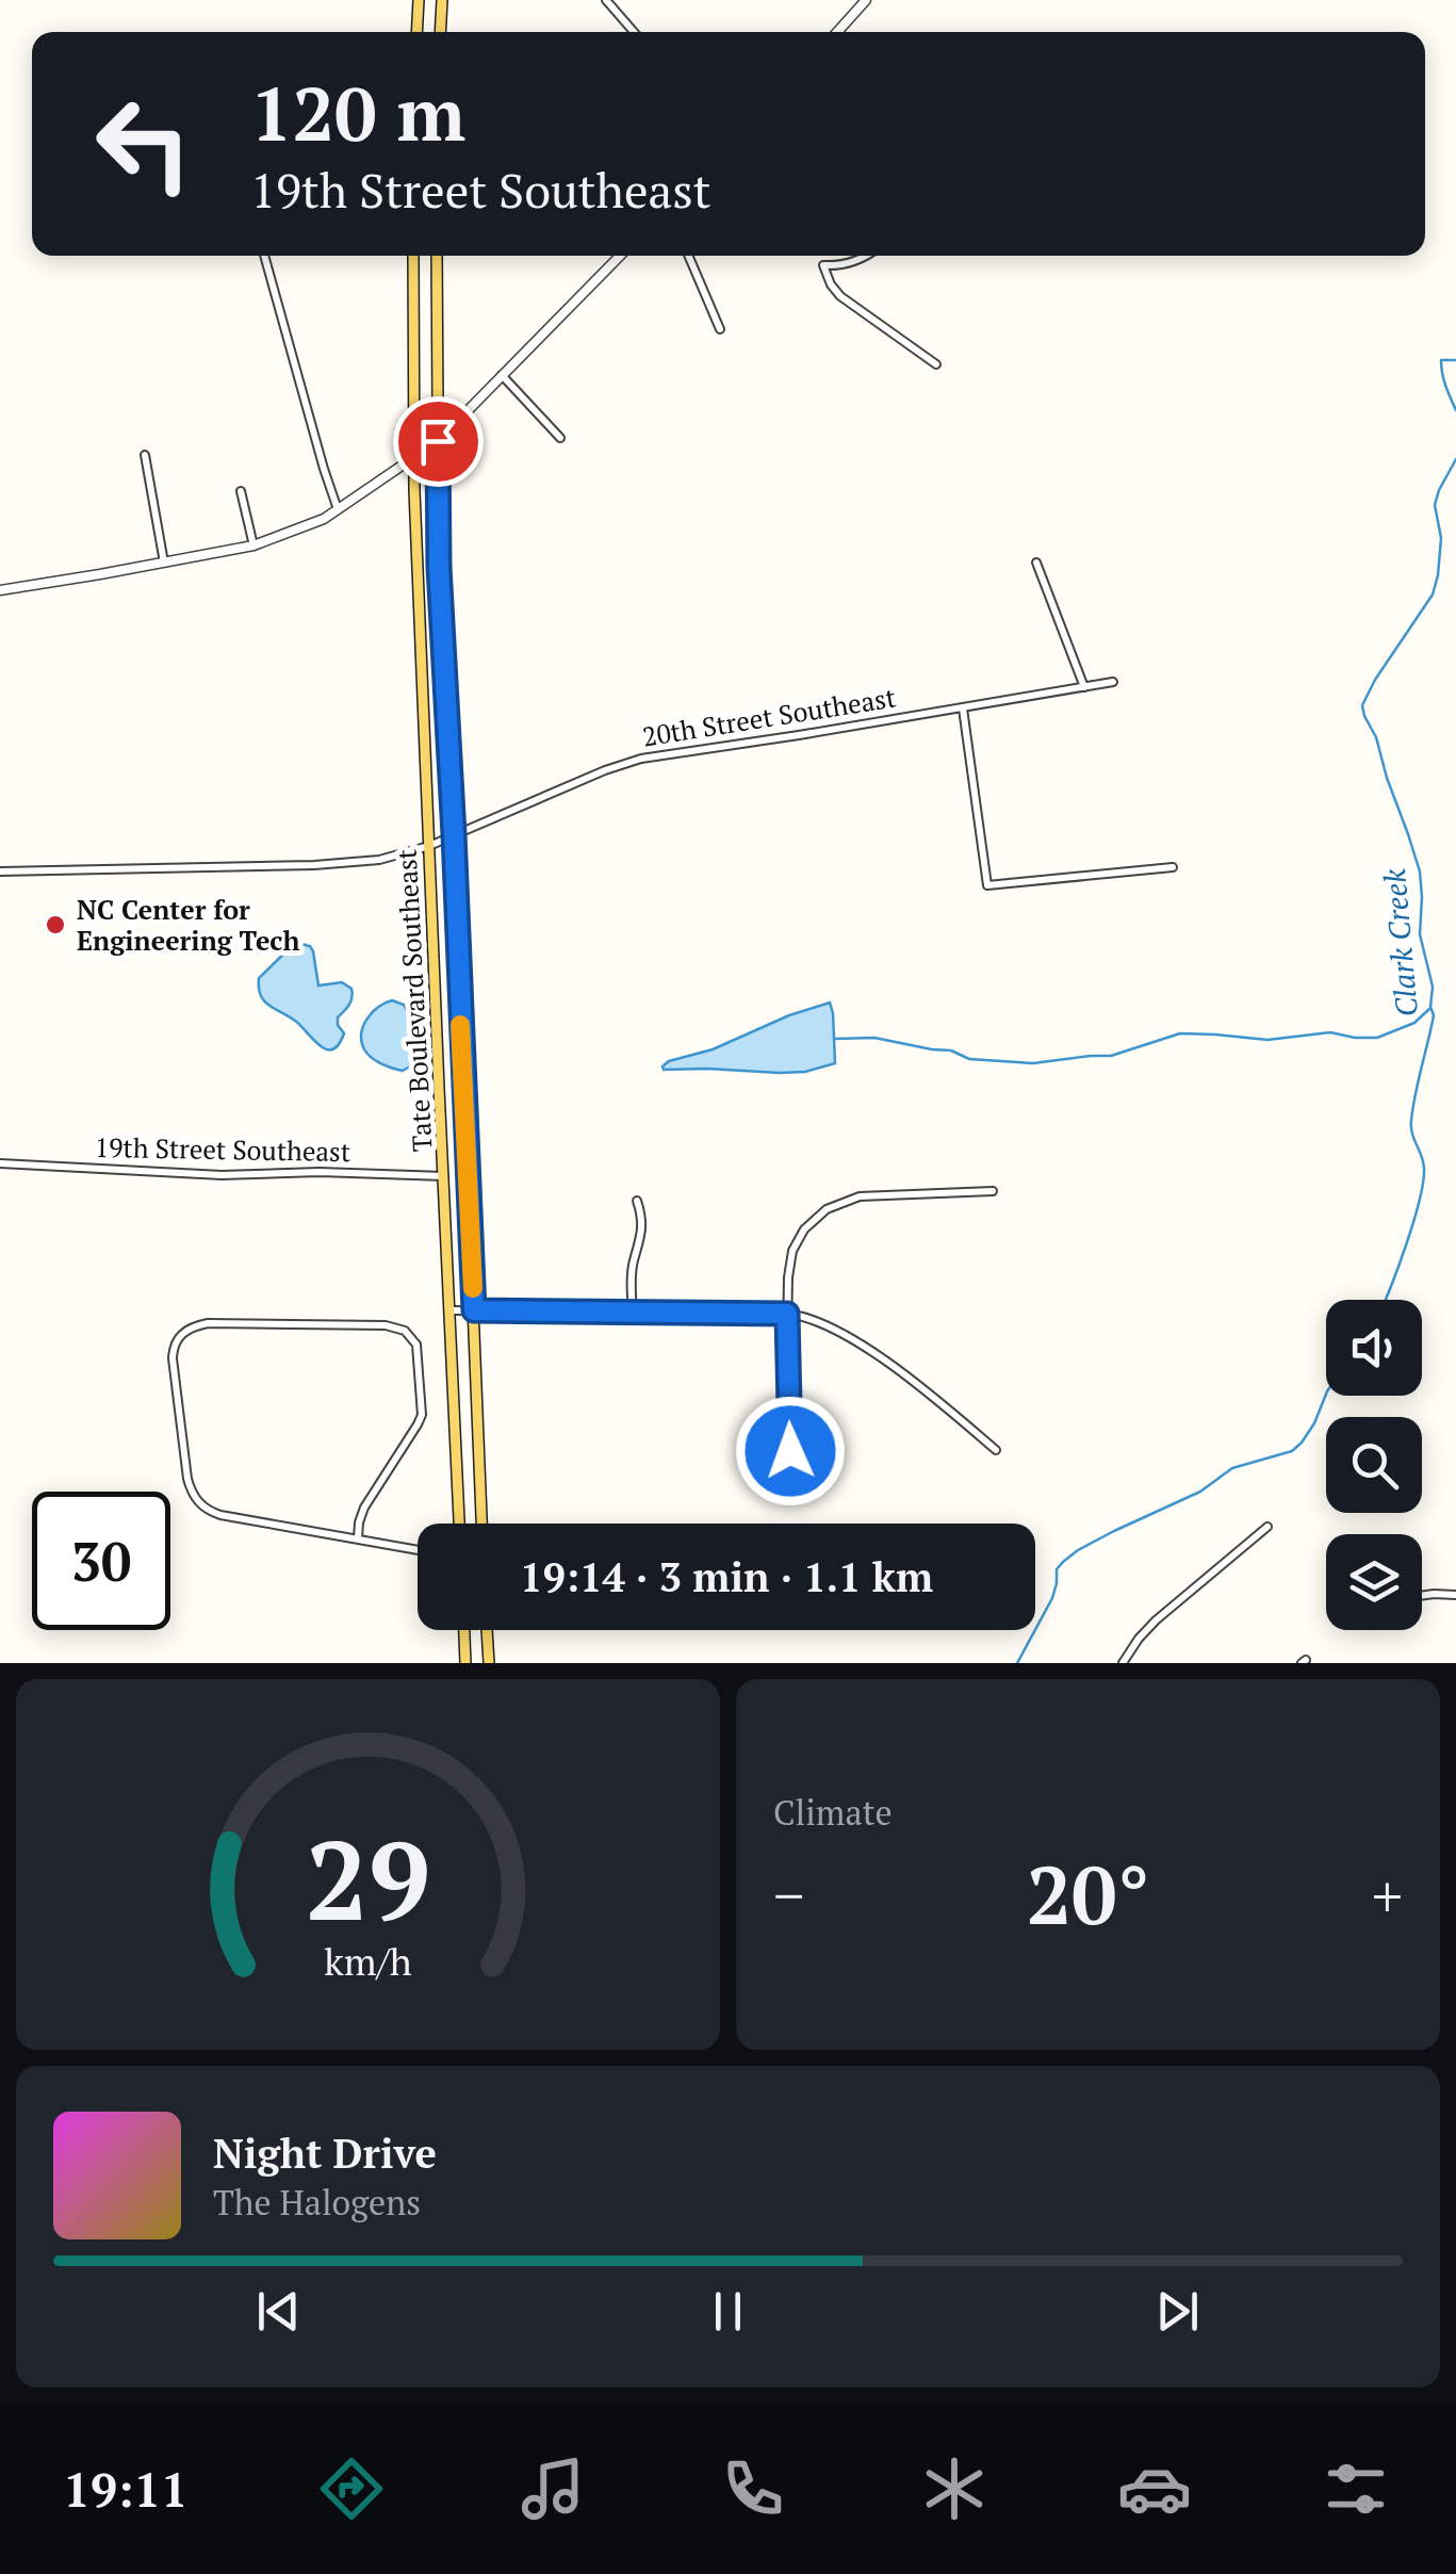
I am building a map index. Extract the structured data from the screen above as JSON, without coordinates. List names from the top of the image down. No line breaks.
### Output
{"streets":{"main road":["Tate Boulevard Southeast"],"street":["20th Street Southeast","19th Street Southeast"]},"crossings":[["20th Street Southeast","Tate Boulevard Southeast"],["Tate Boulevard Southeast","19th Street Southeast"]],"water":["Clark Creek"],"places":["NC Center for Engineering Tech"],"page":{"turn":["120 m","19th Street Southeast"],"limit":"30","trip":"19:14 · 3 min · 1.1 km","tile":"Climate","heat":["−","20°","+"],"song":["Night Drive","The Halogens"],"tabs":"19:11","gauge":["29","km/h"]}}
